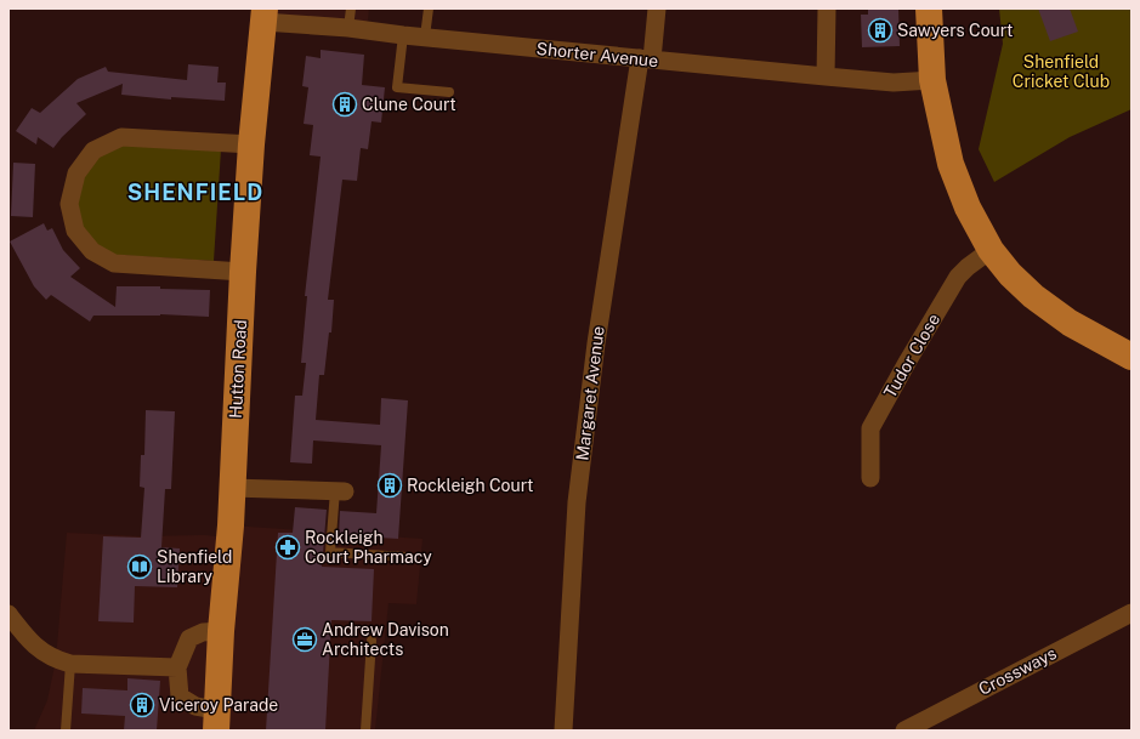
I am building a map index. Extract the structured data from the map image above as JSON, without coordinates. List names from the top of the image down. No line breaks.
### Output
{"streets":{"main road":["Hutton Road"],"street":["Shorter Avenue","Tudor Close","Margaret Avenue","Crossways"]},"crossings":[["Shorter Avenue","Hutton Road"],["Shorter Avenue","Margaret Avenue"]],"districts":["SHENFIELD"],"parks":["Shenfield Cricket Club"],"places":{"building":["Sawyers Court","Clune Court","Rockleigh Court","Viceroy Parade"],"pharmacy":["Rockleigh Court Pharmacy"],"library":["Shenfield Library"],"office":["Andrew Davison Architects"]}}
